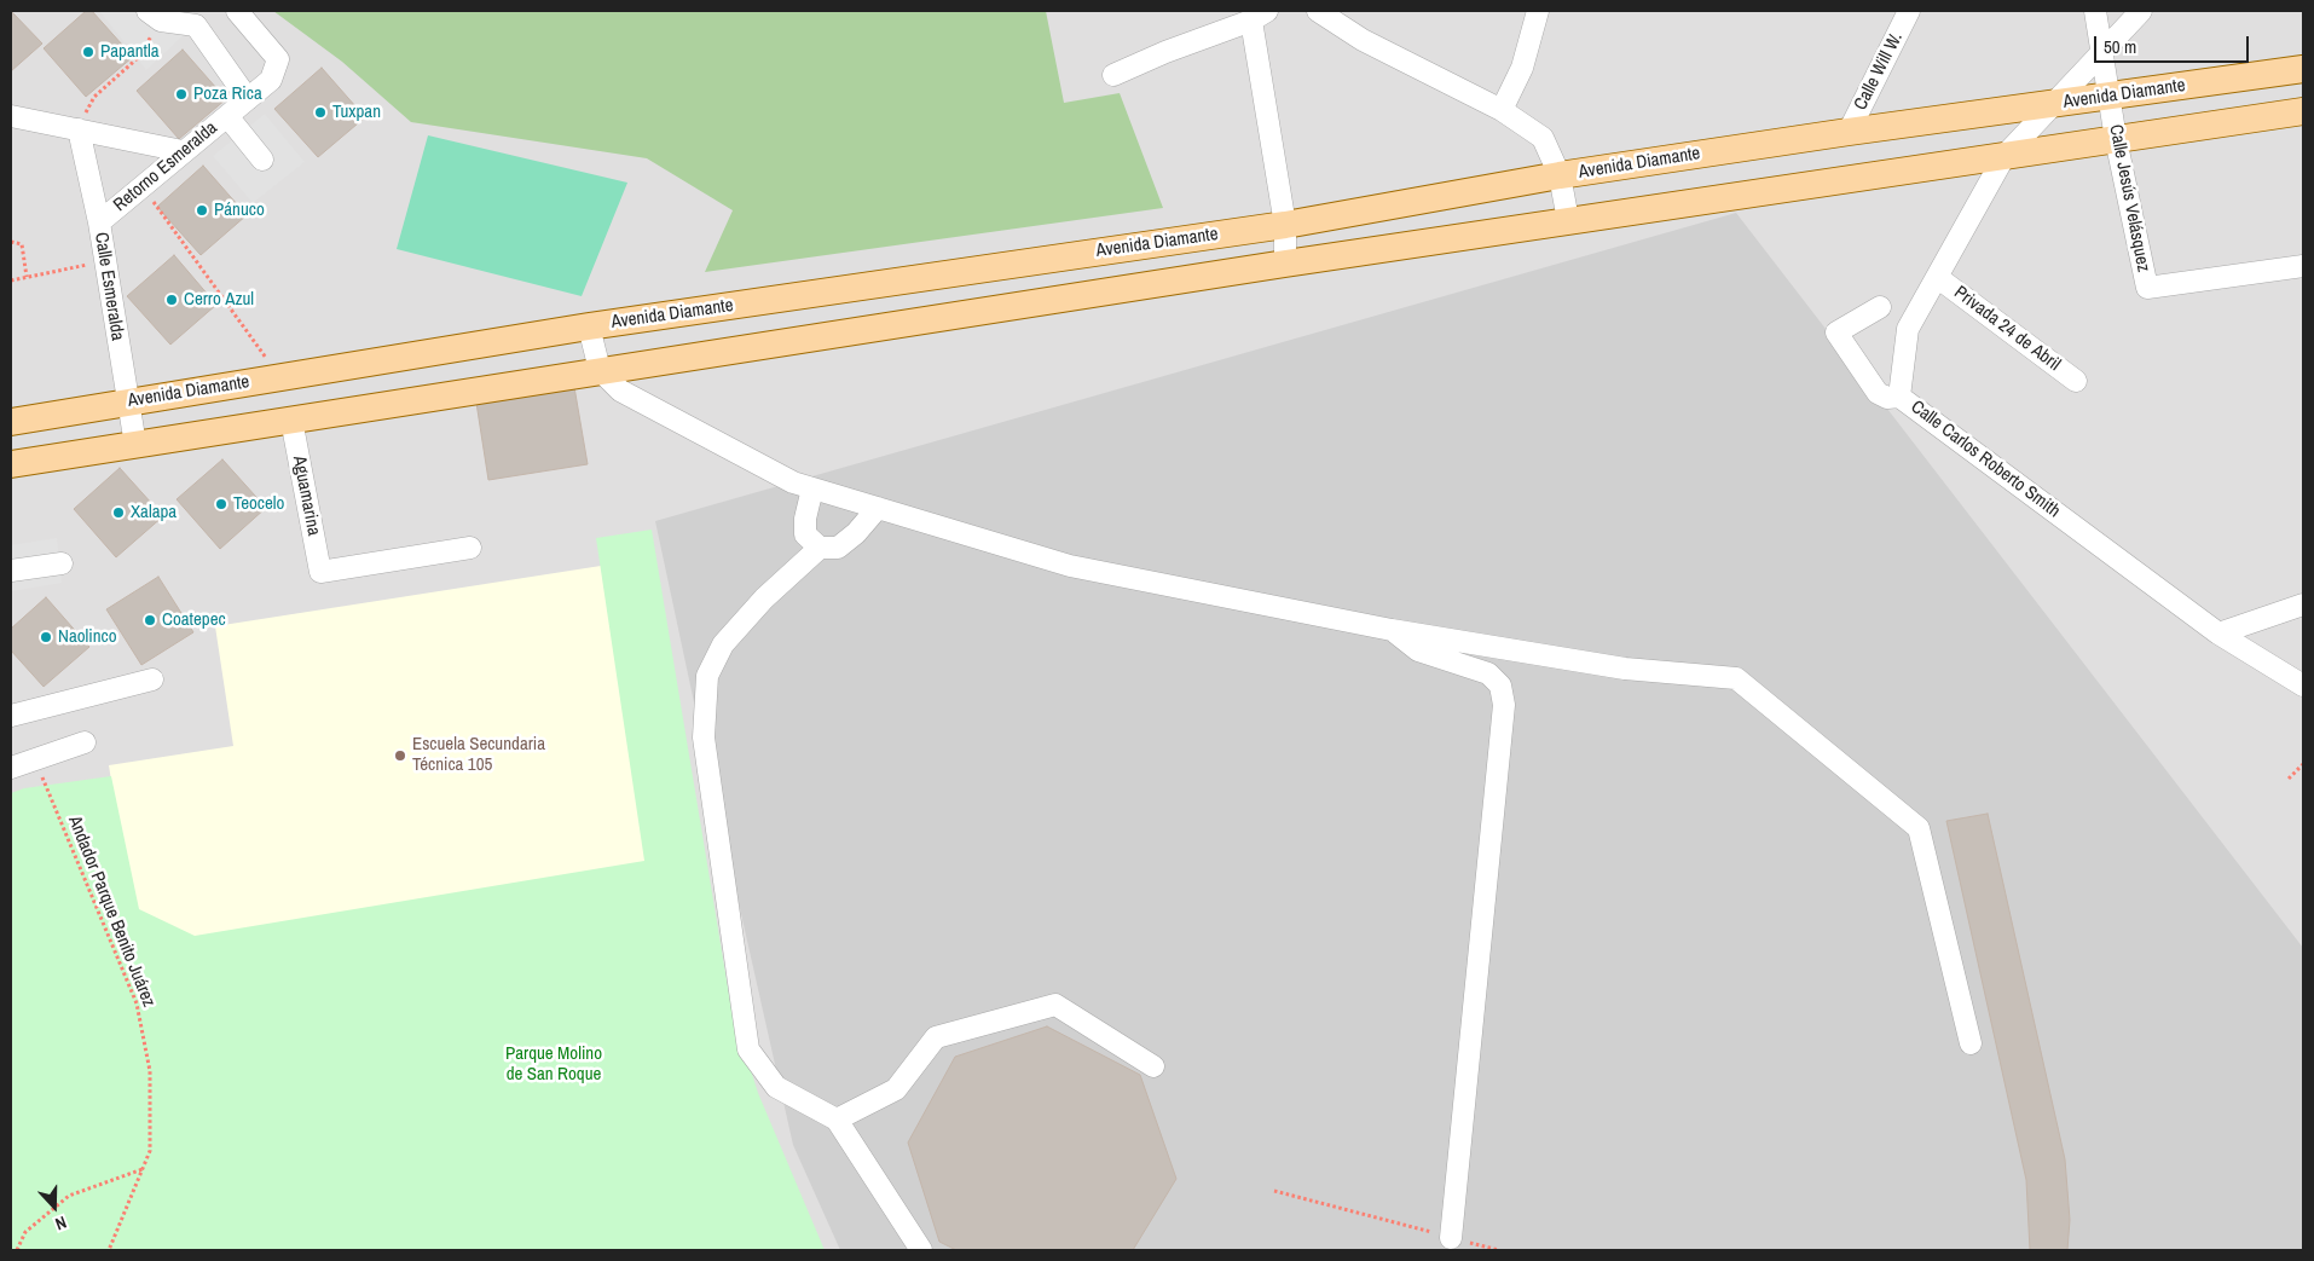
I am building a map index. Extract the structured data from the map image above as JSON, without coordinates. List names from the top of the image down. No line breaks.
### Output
{"streets":{"main road":["Avenida Diamante"],"street":["Calle Will W.","Retorno Esmeralda","Calle Jesús Velásquez","Calle Esmeralda","Privada 24 de Abril","Calle Carlos Roberto Smith","Aguamarina"],"path":["Andador Parque Benito Juárez"]},"crossings":[["Calle Will W.","Avenida Diamante"],["Avenida Diamante","Calle Jesús Velásquez"],["Avenida Diamante","Calle Esmeralda"],["Avenida Diamante","Calle Carlos Roberto Smith"],["Retorno Esmeralda","Calle Esmeralda"],["Calle Jesús Velásquez","Calle Carlos Roberto Smith"],["Privada 24 de Abril","Calle Carlos Roberto Smith"]],"parks":["Parque Molino de San Roque"],"places":["Papantla","Poza Rica","Tuxpan","Pánuco","Cerro Azul","Teocelo","Xalapa","Coatepec","Naolinco","Escuela Secundaria Técnica 105"],"scale_bar":"50 m","north":"bottom"}
